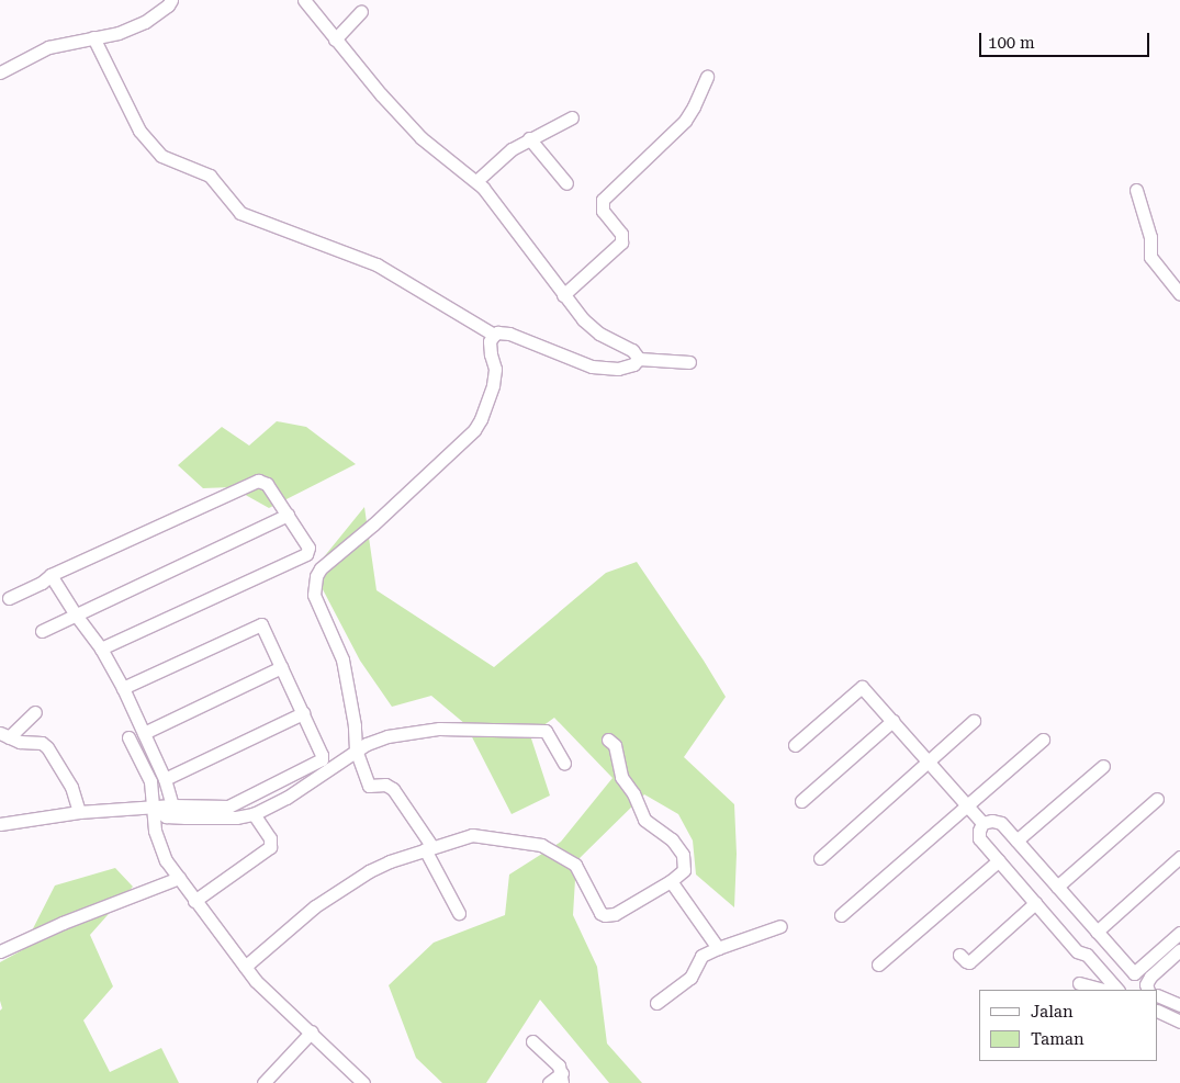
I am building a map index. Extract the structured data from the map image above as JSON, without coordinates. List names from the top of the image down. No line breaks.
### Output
{"legend":["Jalan","Taman"],"scale_bar":"100 m"}
